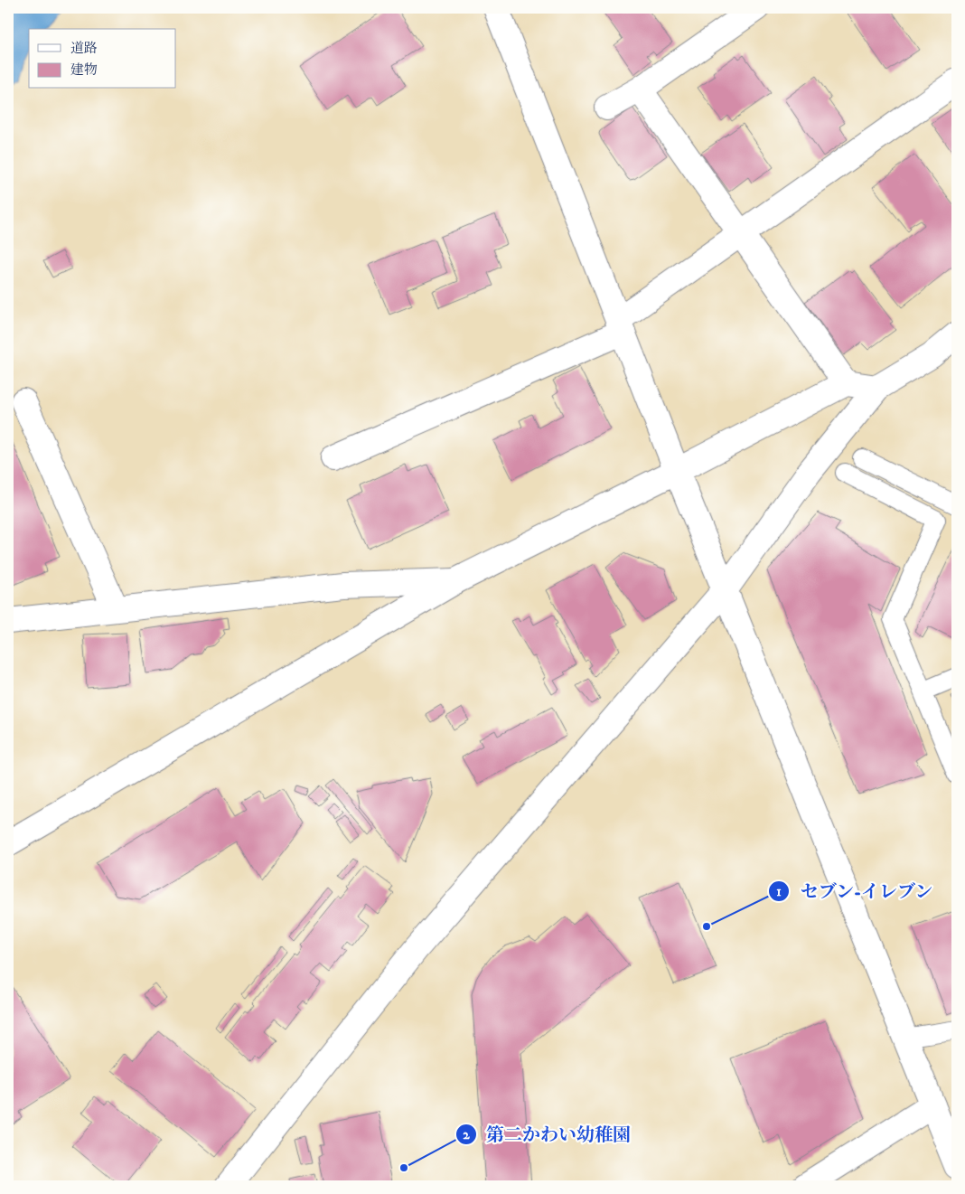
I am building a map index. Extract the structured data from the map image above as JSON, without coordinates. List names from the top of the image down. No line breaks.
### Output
{"places":["セブン-イレブン","第二かわい幼稚園"],"legend":["道路","建物"]}
